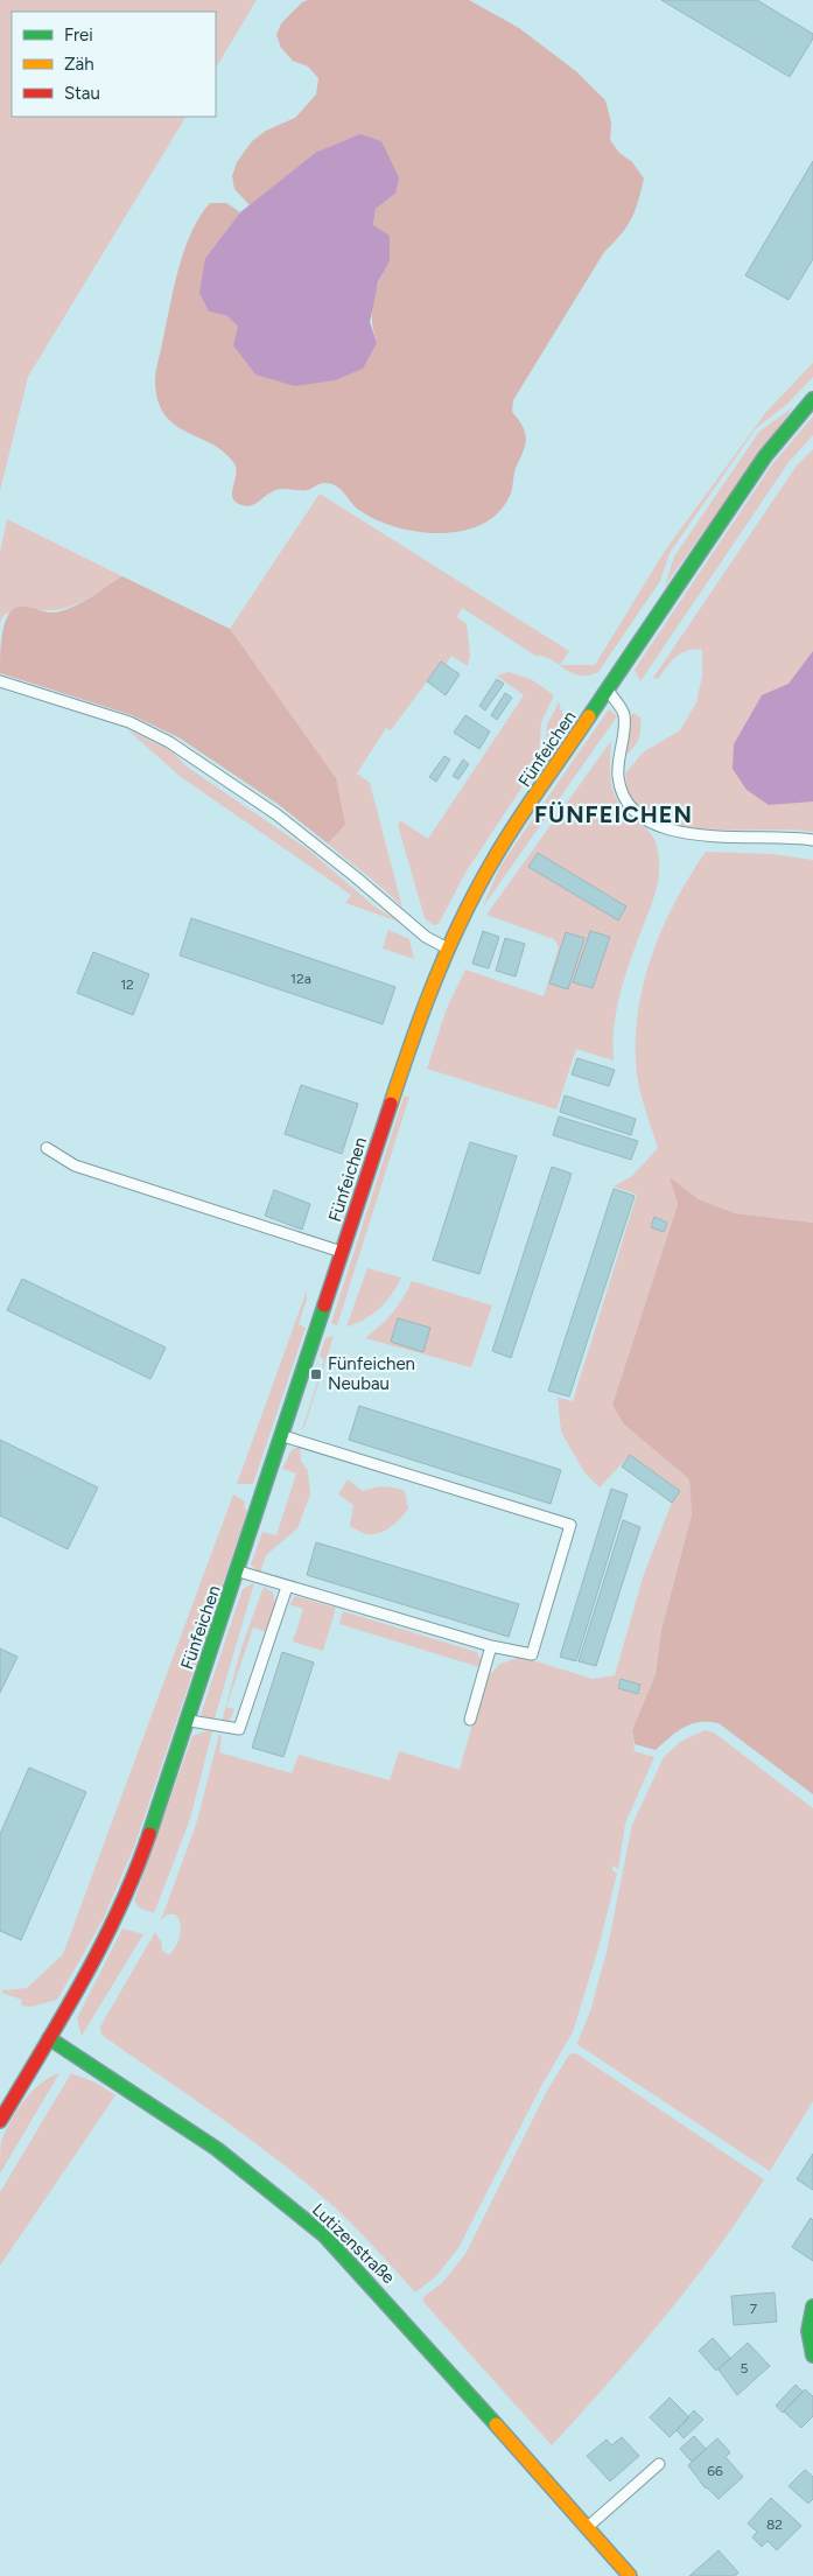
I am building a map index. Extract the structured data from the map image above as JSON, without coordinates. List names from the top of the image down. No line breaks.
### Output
{"streets":{"street":["Fünfeichen","Lutizenstraße"]},"crossings":[["Fünfeichen","Lutizenstraße"]],"districts":["FÜNFEICHEN"],"places":{"transit":["Fünfeichen Neubau"]},"house_numbers":["12a","12","7","5","66","82"],"legend":["Frei","Zäh","Stau"]}
